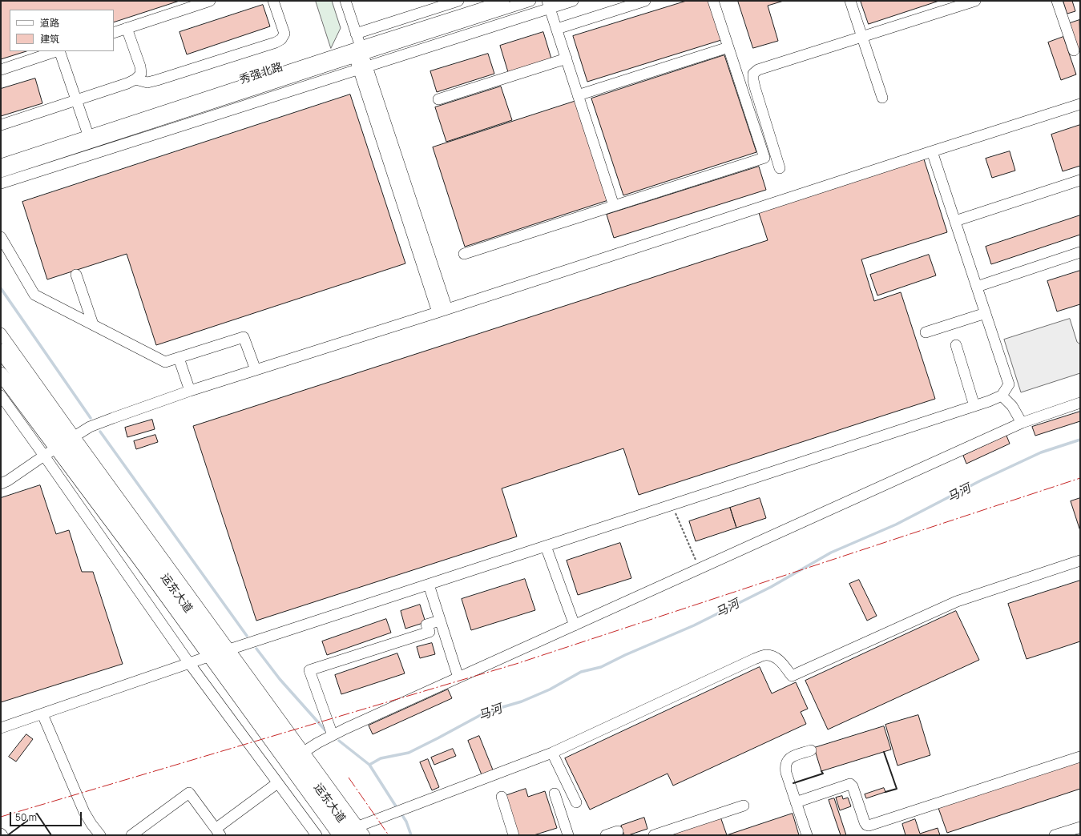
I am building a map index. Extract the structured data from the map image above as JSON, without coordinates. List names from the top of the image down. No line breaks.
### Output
{"streets":{"main road":["运东大道"],"street":["秀强北路"]},"water":["马河"],"legend":["道路","建筑"],"scale_bar":"50 m"}
